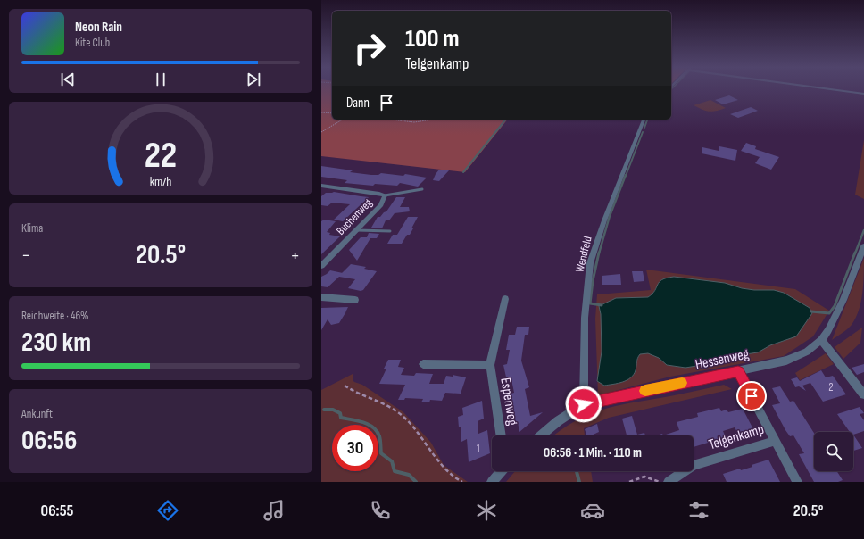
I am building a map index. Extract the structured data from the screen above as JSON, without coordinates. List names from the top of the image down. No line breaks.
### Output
{"streets":{"street":["Buchenweg","Wendfeld","Hessenweg","Espenweg","Telgenkamp"]},"crossings":[["Wendfeld","Hessenweg"],["Hessenweg","Telgenkamp"]],"house_numbers":["2","1"],"page":{"turn":["100 m","Telgenkamp"],"song":["Neon Rain","Kite Club"],"then":"Dann","tile":["Klima",["Reichweite · 46%","230 km"],["Ankunft","06:56"]],"heat":["−","20.5°","+"],"limit":"30","trip":"06:56 · 1 Min. · 110 m","tabs":["06:55","20.5°"],"gauge":["22","km/h"]}}
